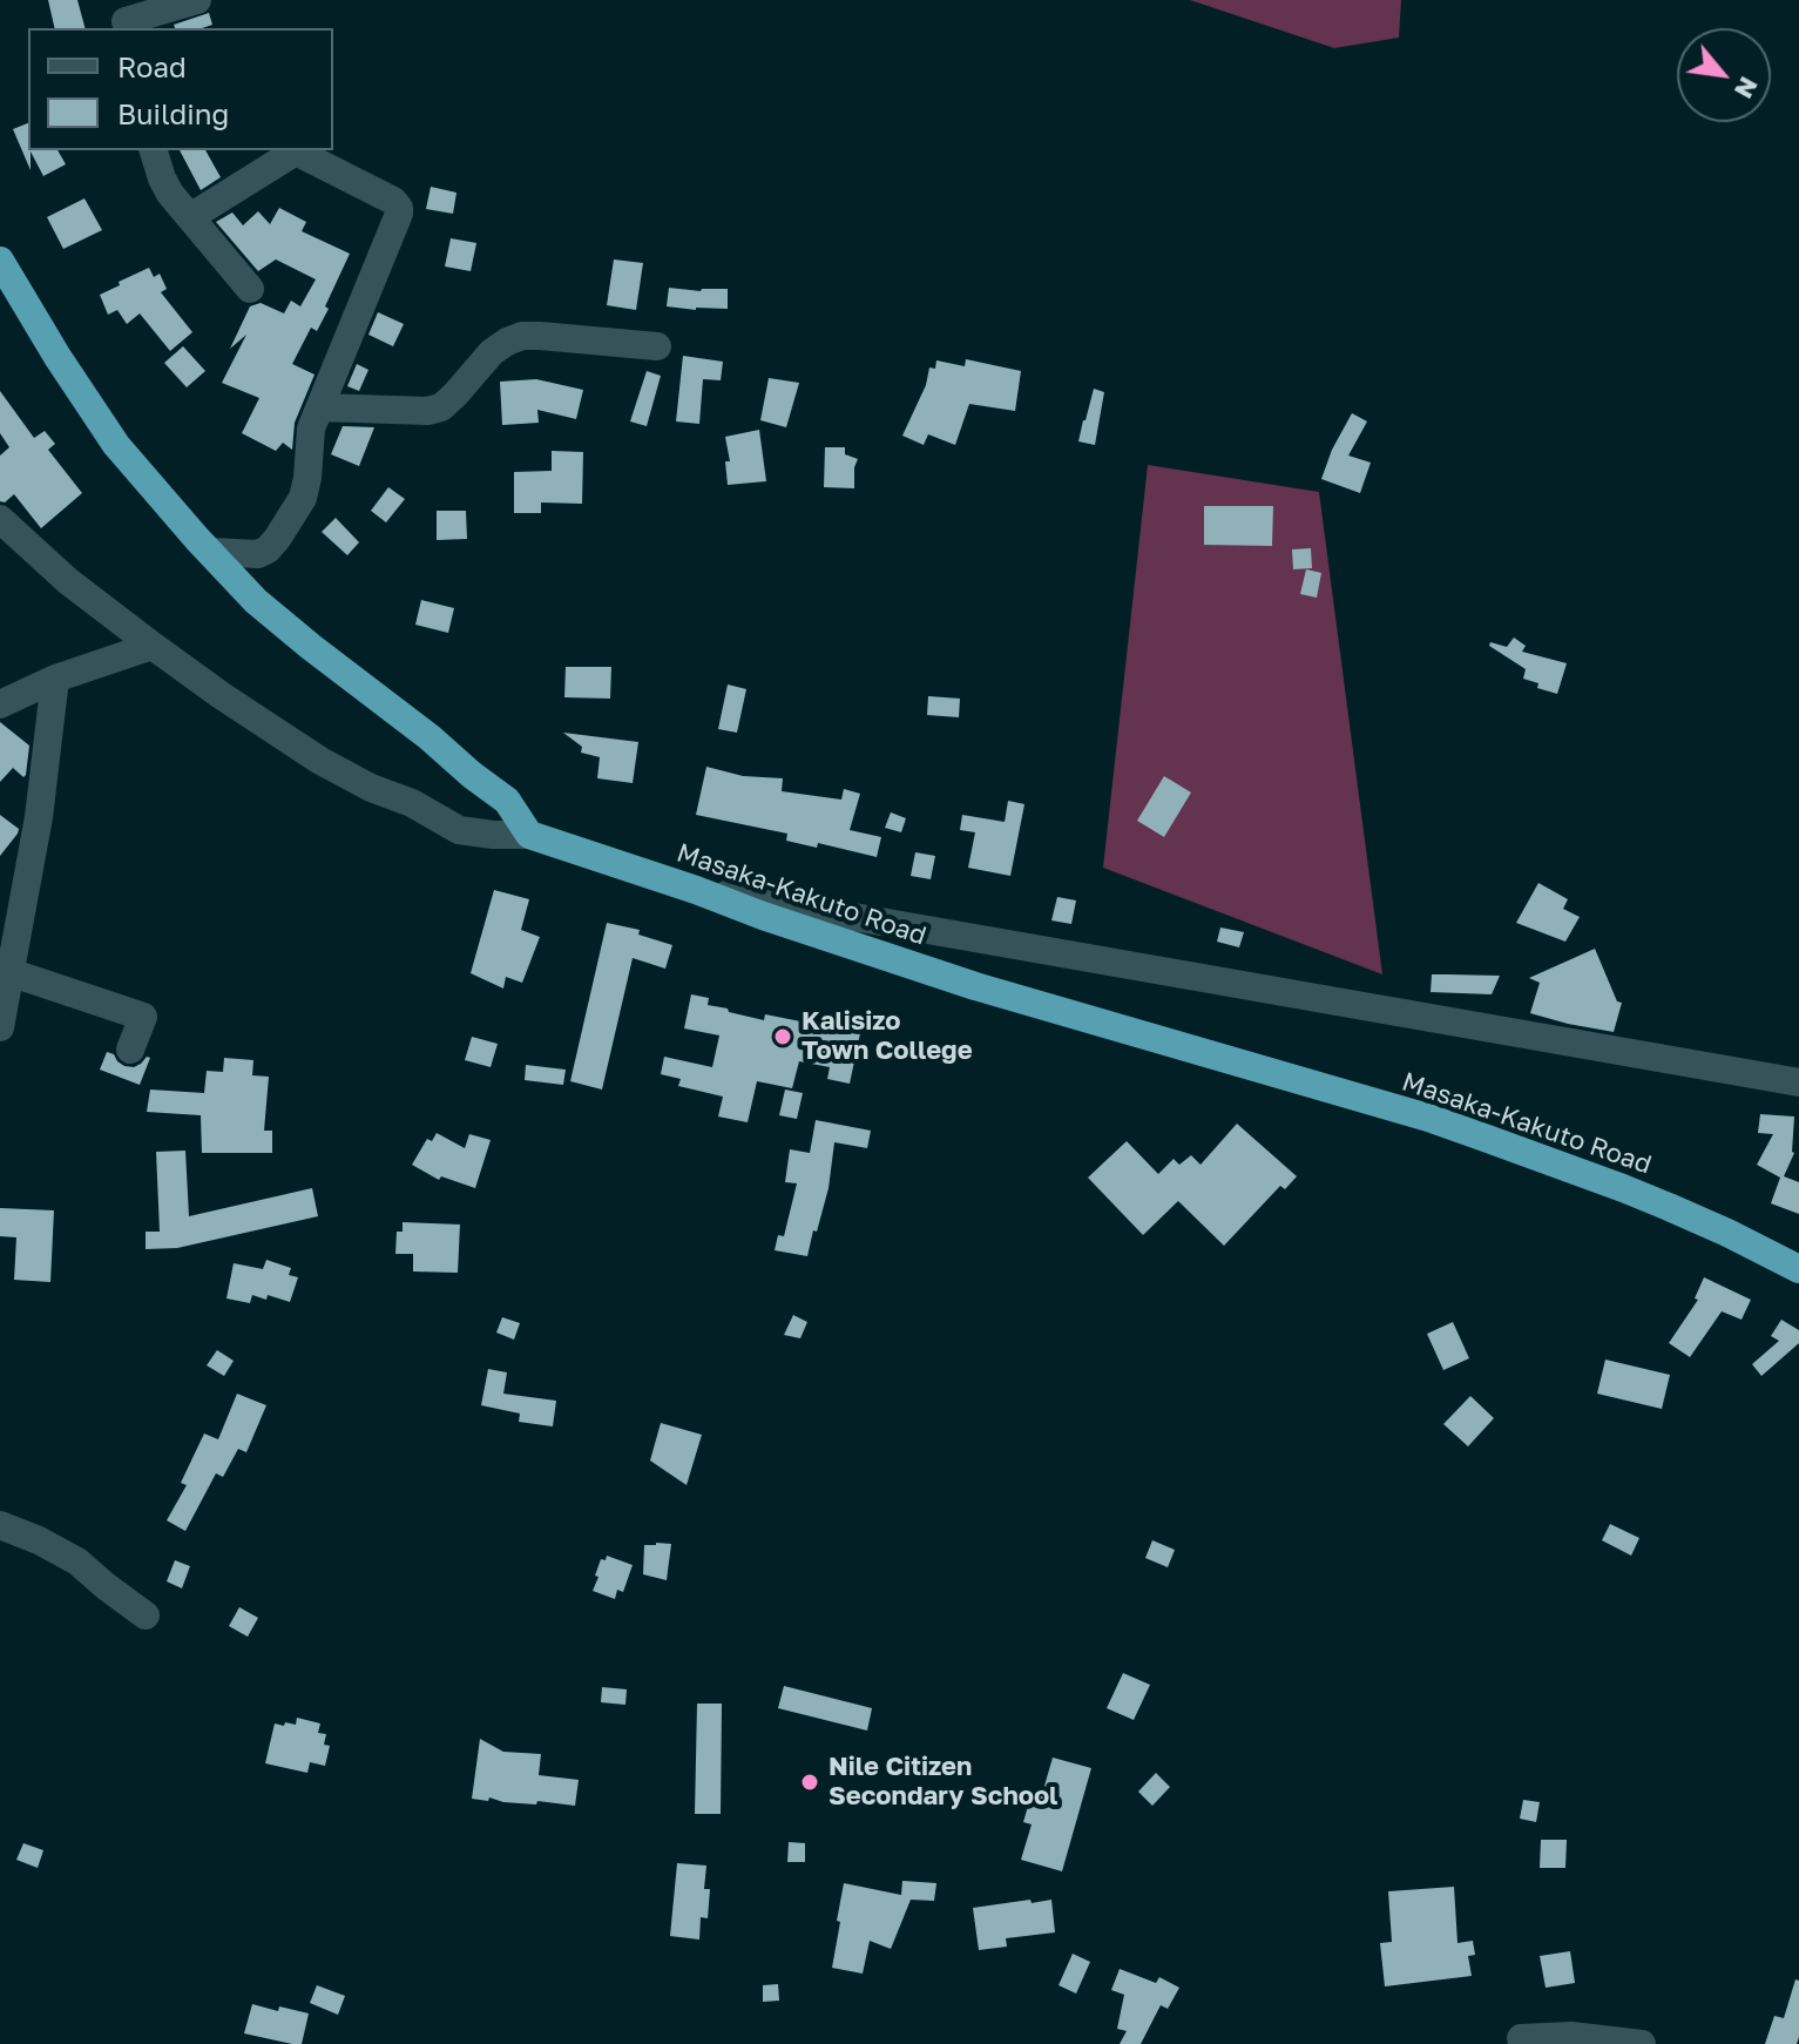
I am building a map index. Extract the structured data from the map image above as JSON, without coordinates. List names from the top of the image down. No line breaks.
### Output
{"streets":{"highway":["Masaka-Kakuto Road"]},"places":["Kalisizo Town College","Nile Citizen Secondary School"],"legend":["Road","Building"],"north":"bottom right"}
